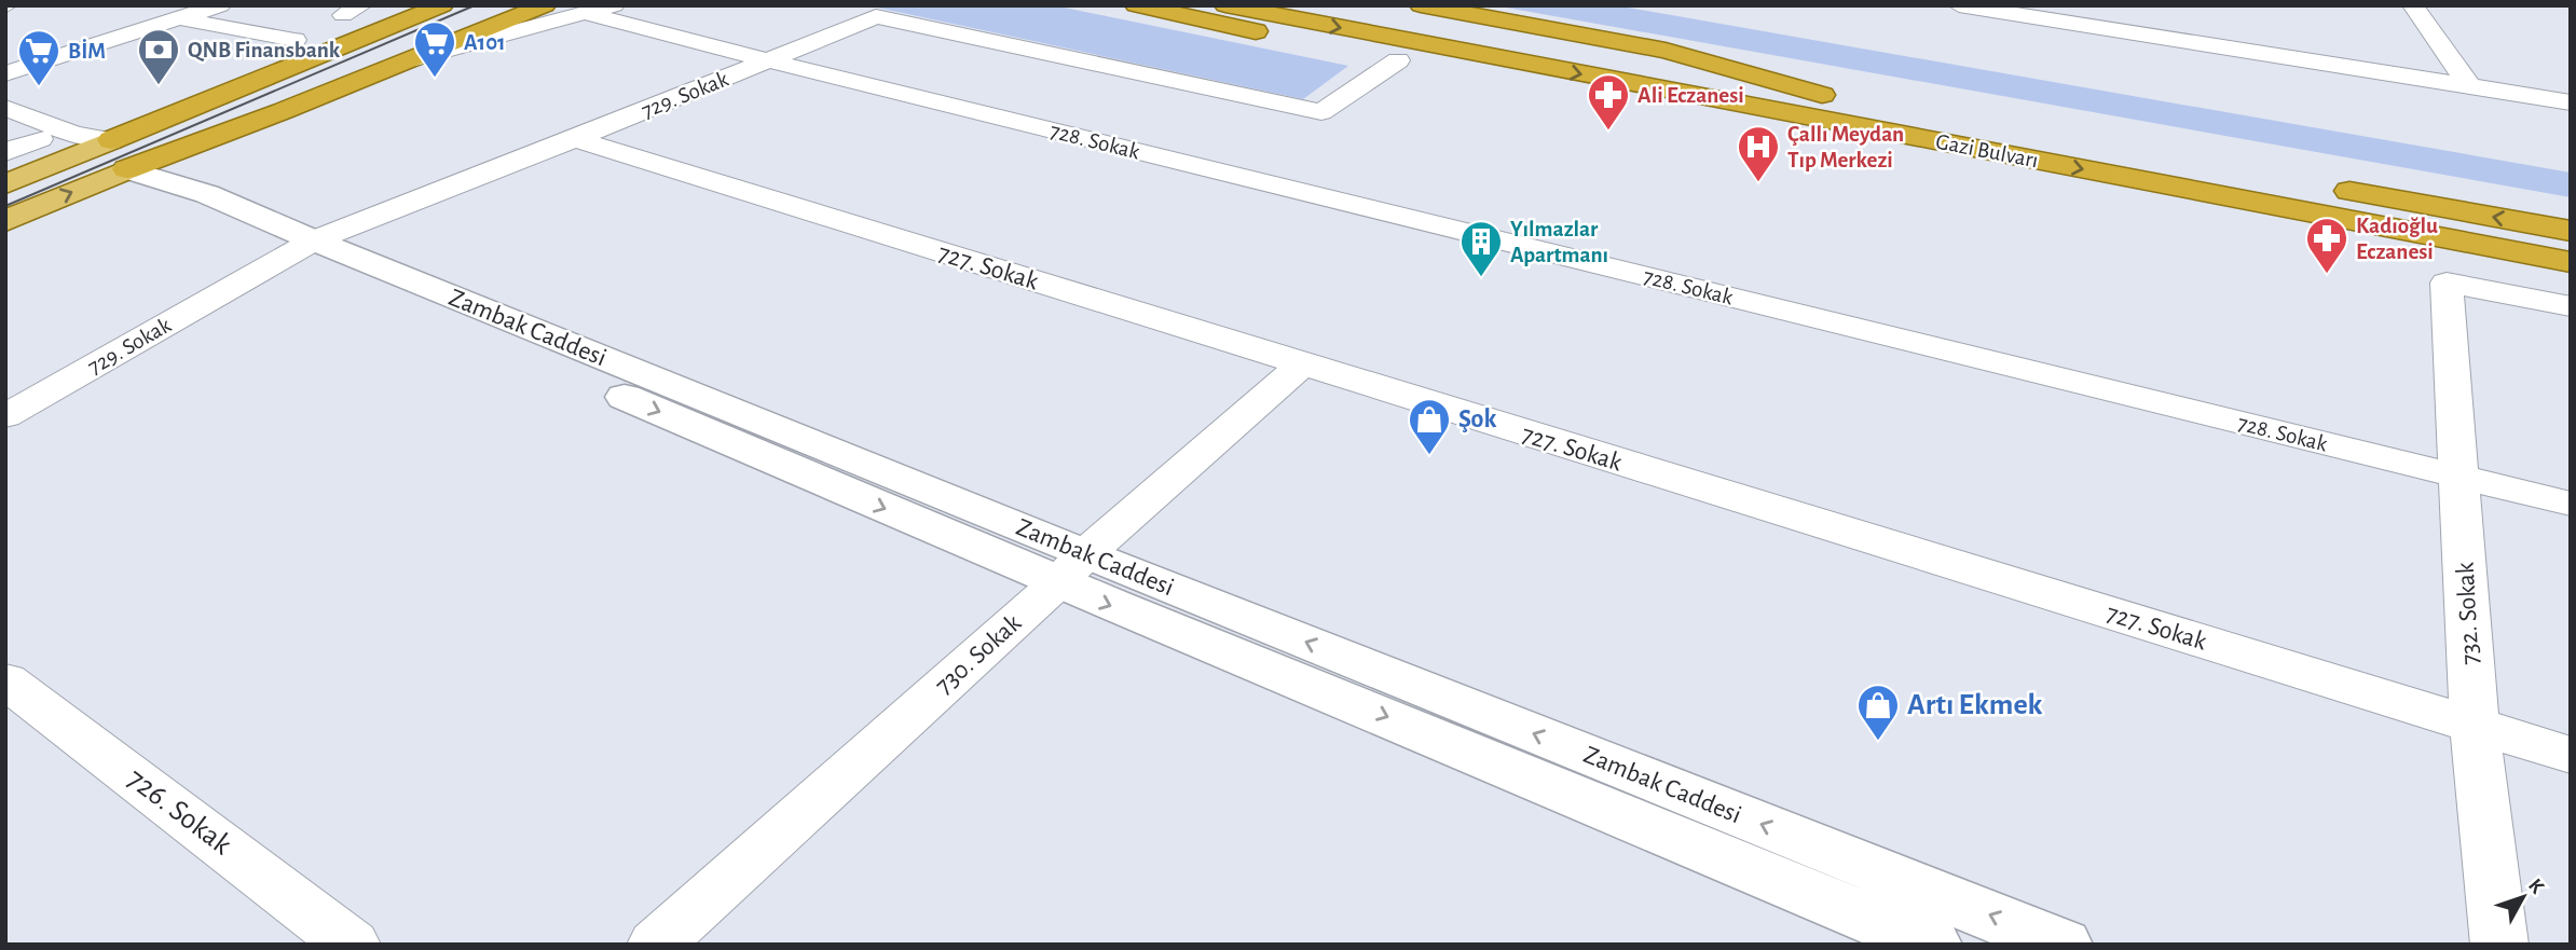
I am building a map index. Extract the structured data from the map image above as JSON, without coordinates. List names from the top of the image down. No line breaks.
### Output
{"streets":{"highway":["Gazi Bulvarı"],"street":["729. Sokak","728. Sokak","727. Sokak","Zambak Caddesi","732. Sokak","730. Sokak","726. Sokak"]},"crossings":[["729. Sokak","728. Sokak"],["729. Sokak","727. Sokak"],["729. Sokak","Zambak Caddesi"],["728. Sokak","732. Sokak"],["727. Sokak","732. Sokak"],["727. Sokak","730. Sokak"],["Zambak Caddesi","730. Sokak"]],"places":{"supermarket":["A101","BİM"],"bank":["QNB Finansbank"],"pharmacy":["Ali Eczanesi","Kadıoğlu Eczanesi"],"hospital":["Çallı Meydan Tıp Merkezi"],"building":["Yılmazlar Apartmanı"],"shop":["Şok","Artı Ekmek"]},"north":"top right"}
